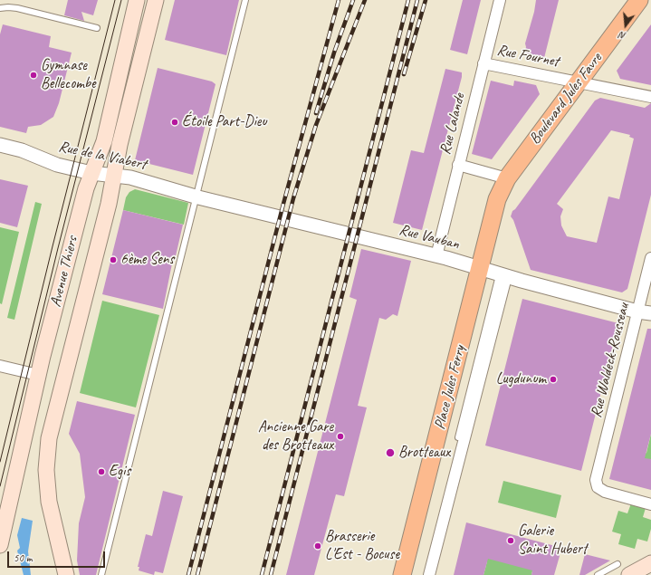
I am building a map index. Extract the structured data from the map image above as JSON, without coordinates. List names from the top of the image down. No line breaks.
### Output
{"streets":{"main road":["Boulevard Jules Favre","Avenue Thiers","Place Jules Ferry"],"street":["Rue Fournet","Rue Lalande","Rue de la Viabert","Rue Vauban","Rue Waldeck-Rousseau"]},"crossings":[["Rue Fournet","Boulevard Jules Favre"],["Rue Fournet","Rue Lalande"],["Boulevard Jules Favre","Place Jules Ferry"],["Rue Lalande","Rue Vauban"],["Rue de la Viabert","Rue Vauban"],["Rue de la Viabert","Avenue Thiers"],["Rue Vauban","Rue Waldeck-Rousseau"],["Rue Vauban","Place Jules Ferry"]],"places":["Gymnase Bellecombe","Étoile Part-Dieu","6ème Sens","Lugdunum","Ancienne Gare des Brotteaux","Brotteaux","Egis","Galerie Saint Hubert","Brasserie L'Est - Bocuse"],"scale_bar":"50 m","north":"bottom"}
